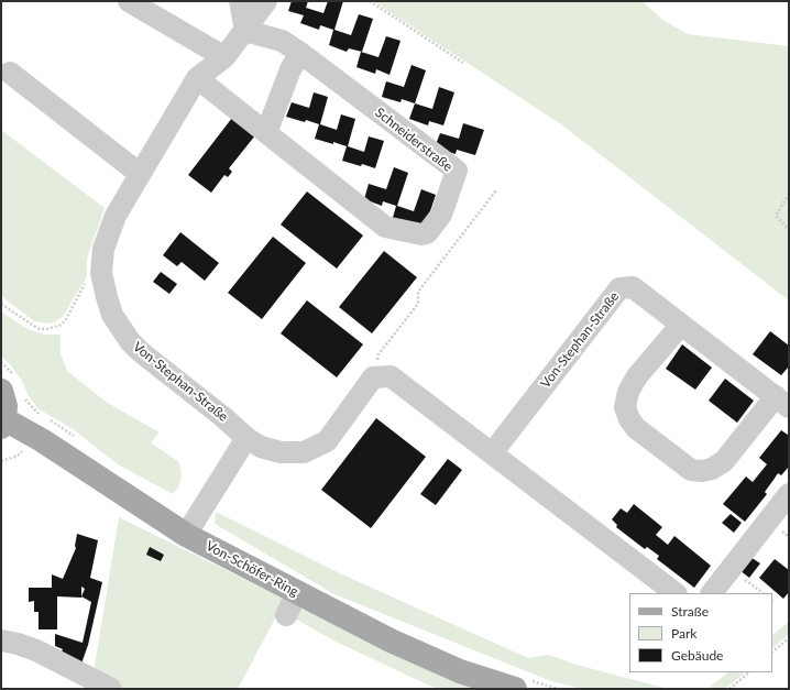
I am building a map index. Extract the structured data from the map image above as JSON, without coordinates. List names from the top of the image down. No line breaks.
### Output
{"streets":{"main road":["Von-Schöfer-Ring"],"street":["Schneiderstraße","Von-Stephan-Straße"]},"legend":["Straße","Park","Gebäude"]}
